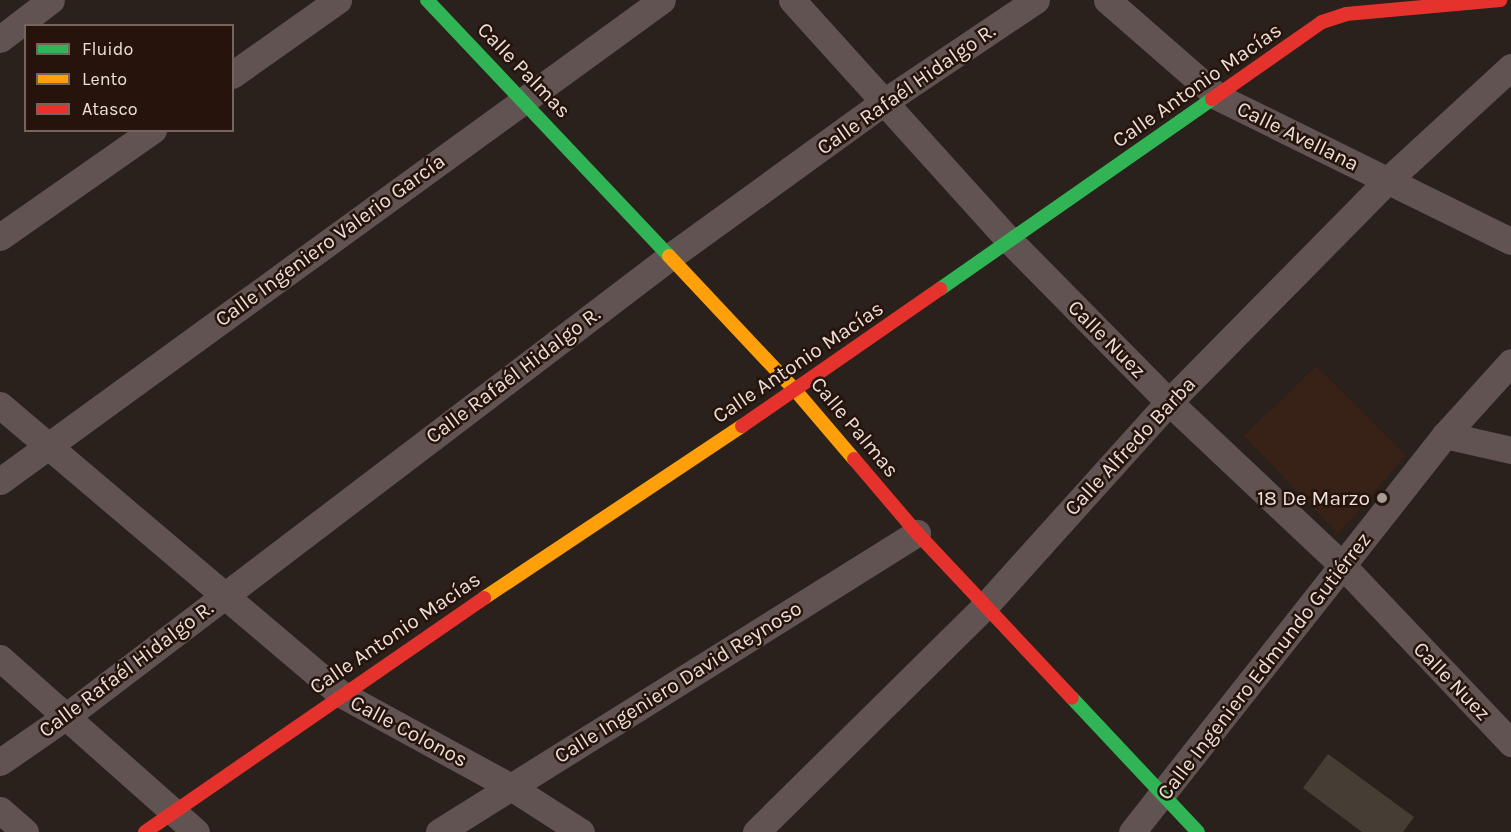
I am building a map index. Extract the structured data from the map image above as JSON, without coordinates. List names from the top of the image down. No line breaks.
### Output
{"streets":{"street":["Calle Palmas","Calle Antonio Macías","Calle Rafaél Hidalgo R.","Calle Avellana","Calle Ingeniero Valerio García","Calle Nuez","Calle Alfredo Barba","Calle Ingeniero Edmundo Gutiérrez","Calle Ingeniero David Reynoso","Calle Colonos"]},"crossings":[["Calle Palmas","Calle Antonio Macías"],["Calle Palmas","Calle Rafaél Hidalgo R."],["Calle Palmas","Calle Ingeniero Valerio García"],["Calle Palmas","Calle Alfredo Barba"],["Calle Palmas","Calle Ingeniero Edmundo Gutiérrez"],["Calle Palmas","Calle Ingeniero David Reynoso"],["Calle Antonio Macías","Calle Avellana"],["Calle Antonio Macías","Calle Nuez"],["Calle Antonio Macías","Calle Colonos"],["Calle Rafaél Hidalgo R.","Calle Nuez"],["Calle Rafaél Hidalgo R.","Calle Colonos"],["Calle Avellana","Calle Alfredo Barba"],["Calle Ingeniero Valerio García","Calle Colonos"],["Calle Nuez","Calle Alfredo Barba"],["Calle Nuez","Calle Ingeniero Edmundo Gutiérrez"],["Calle Ingeniero David Reynoso","Calle Colonos"]],"places":["18 De Marzo"],"legend":["Fluido","Lento","Atasco"]}
